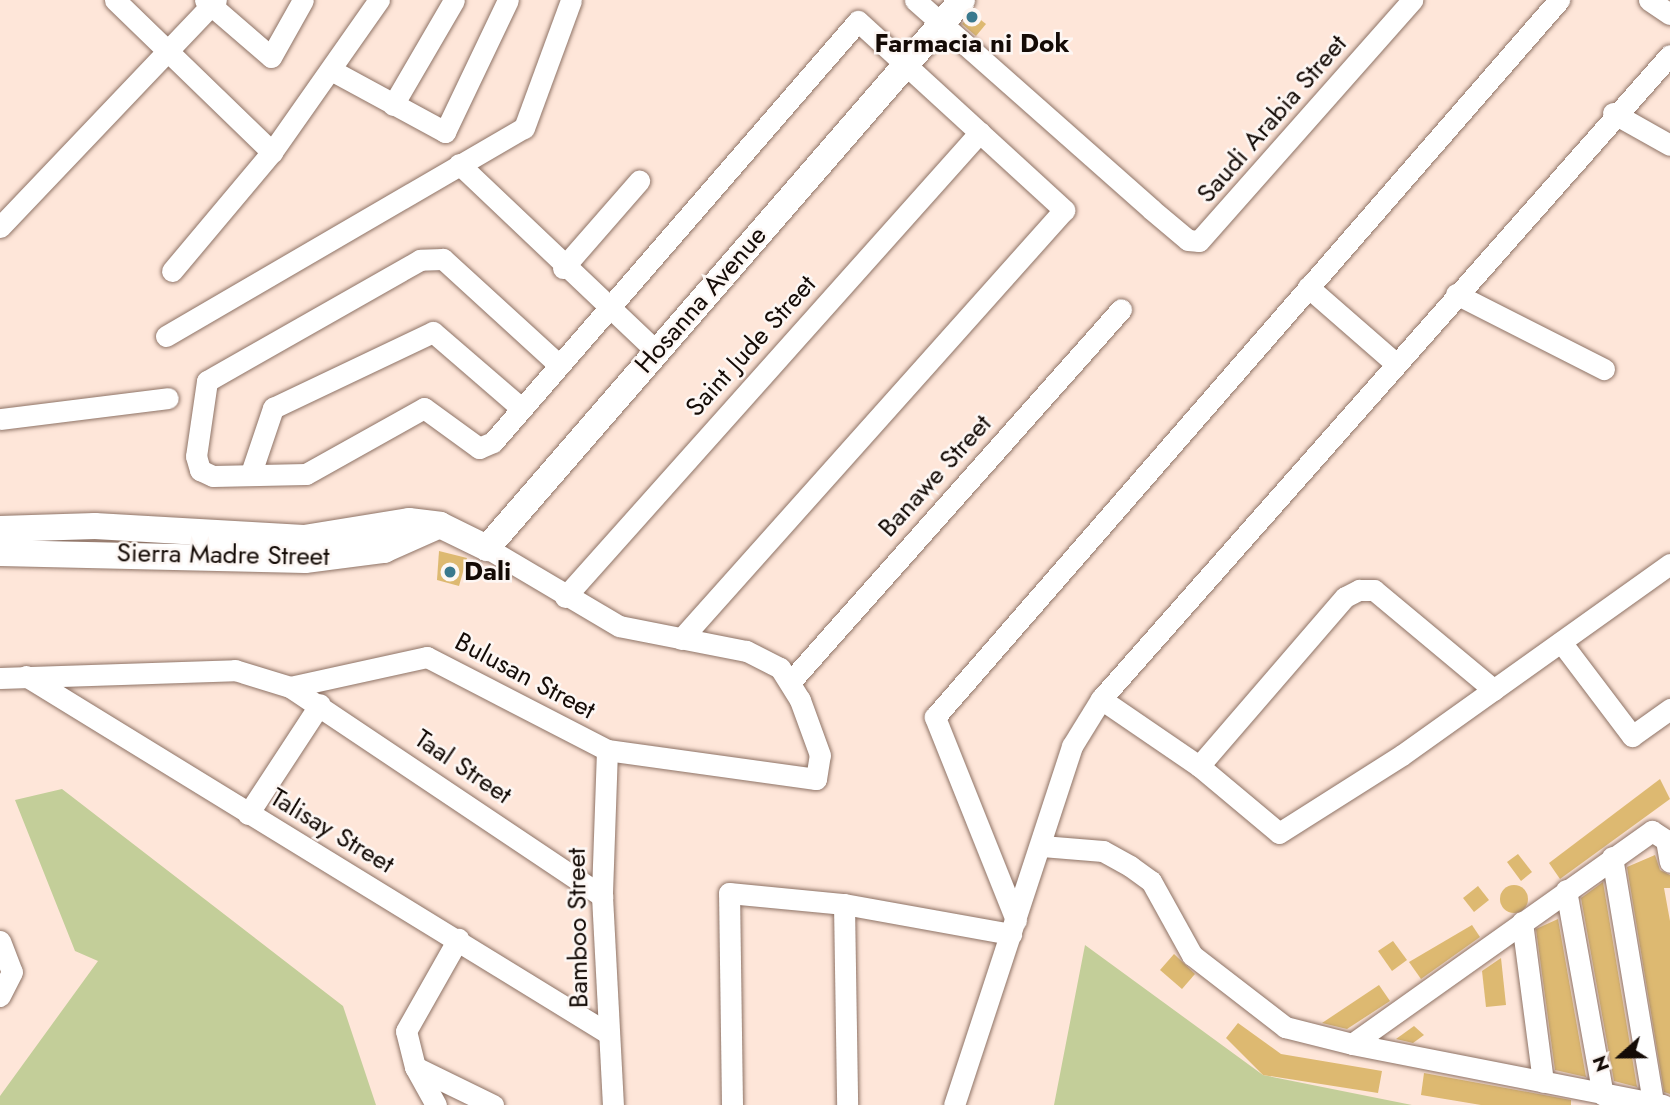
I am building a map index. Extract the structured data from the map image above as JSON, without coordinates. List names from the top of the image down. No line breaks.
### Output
{"streets":{"main road":["Hosanna Avenue","Sierra Madre Street"],"street":["Saudi Arabia Street","Saint Jude Street","Banawe Street","Bulusan Street","Taal Street","Talisay Street","Bamboo Street"]},"crossings":[["Saudi Arabia Street","Hosanna Avenue"],["Hosanna Avenue","Sierra Madre Street"],["Saint Jude Street","Sierra Madre Street"],["Banawe Street","Sierra Madre Street"],["Sierra Madre Street","Bulusan Street"],["Bulusan Street","Taal Street"],["Bulusan Street","Talisay Street"],["Bulusan Street","Bamboo Street"],["Taal Street","Bamboo Street"],["Talisay Street","Bamboo Street"]],"places":["Farmacia ni Dok","Dali"],"north":"left"}
